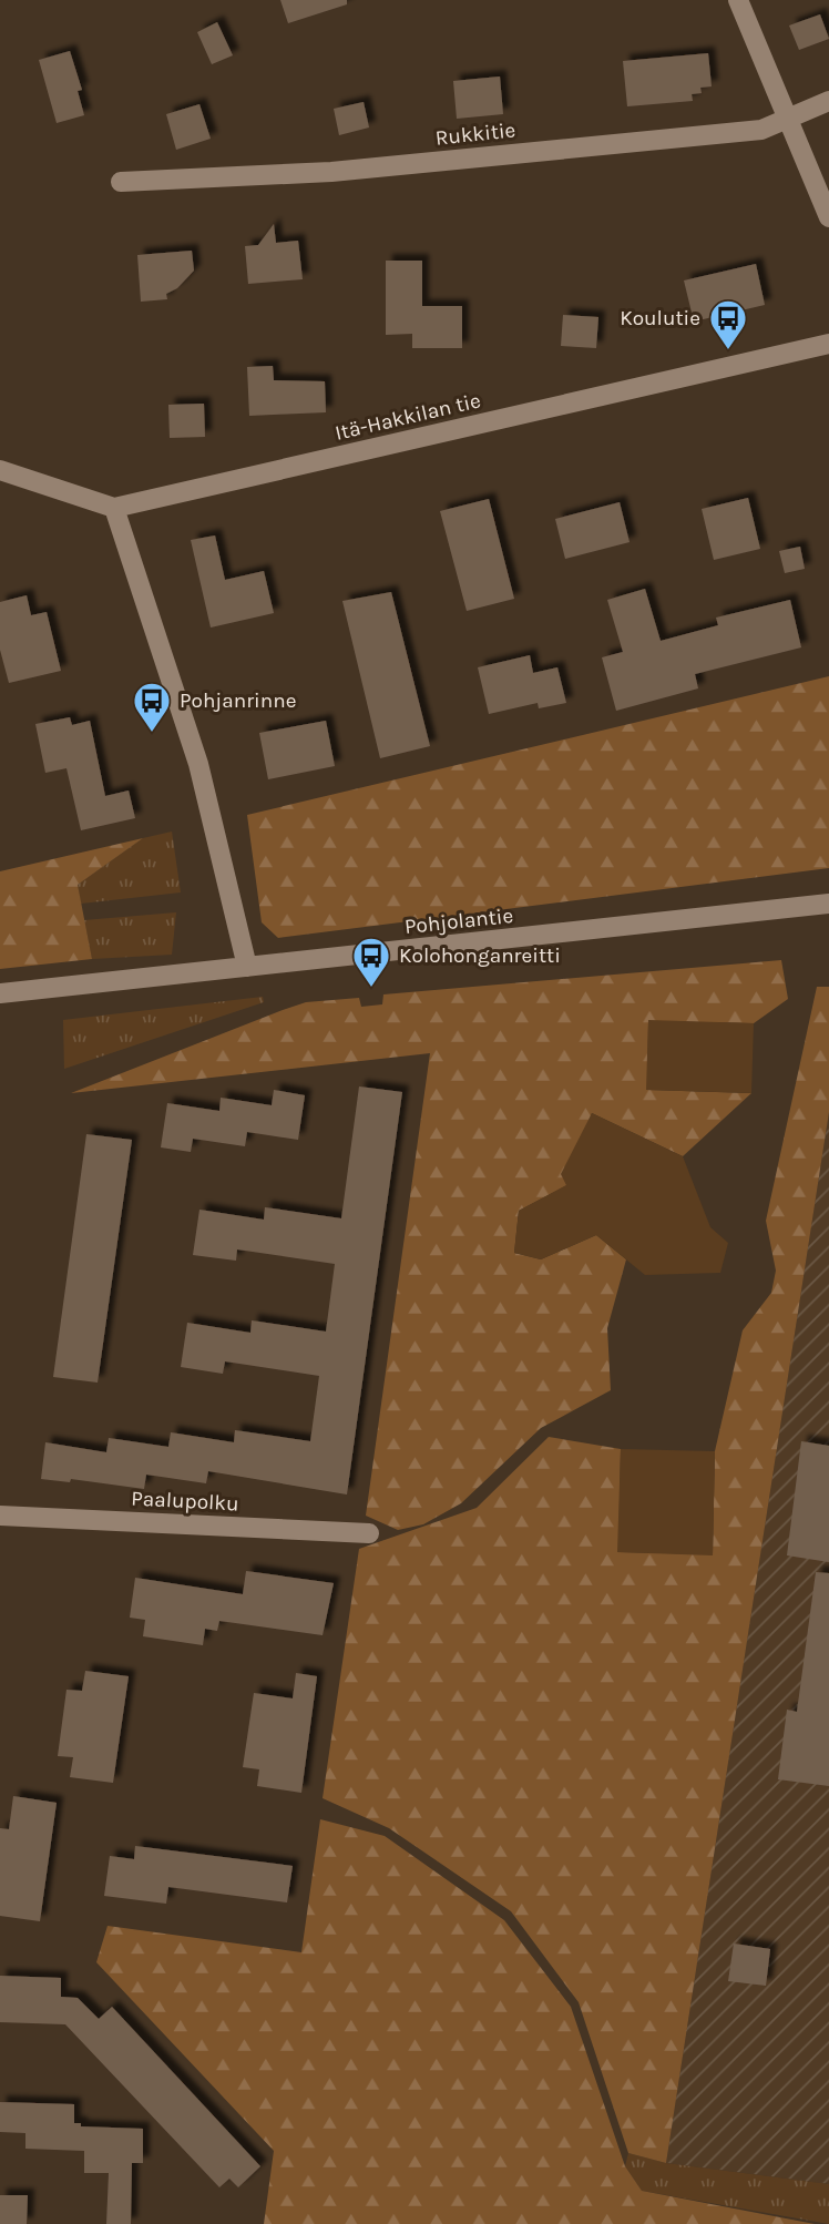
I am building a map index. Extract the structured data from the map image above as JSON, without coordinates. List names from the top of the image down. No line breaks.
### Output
{"streets":{"street":["Rukkitie","Itä-Hakkilan tie","Pohjolantie","Paalupolku"]},"places":{"bus stop":["Koulutie","Pohjanrinne","Kolohonganreitti"]}}
